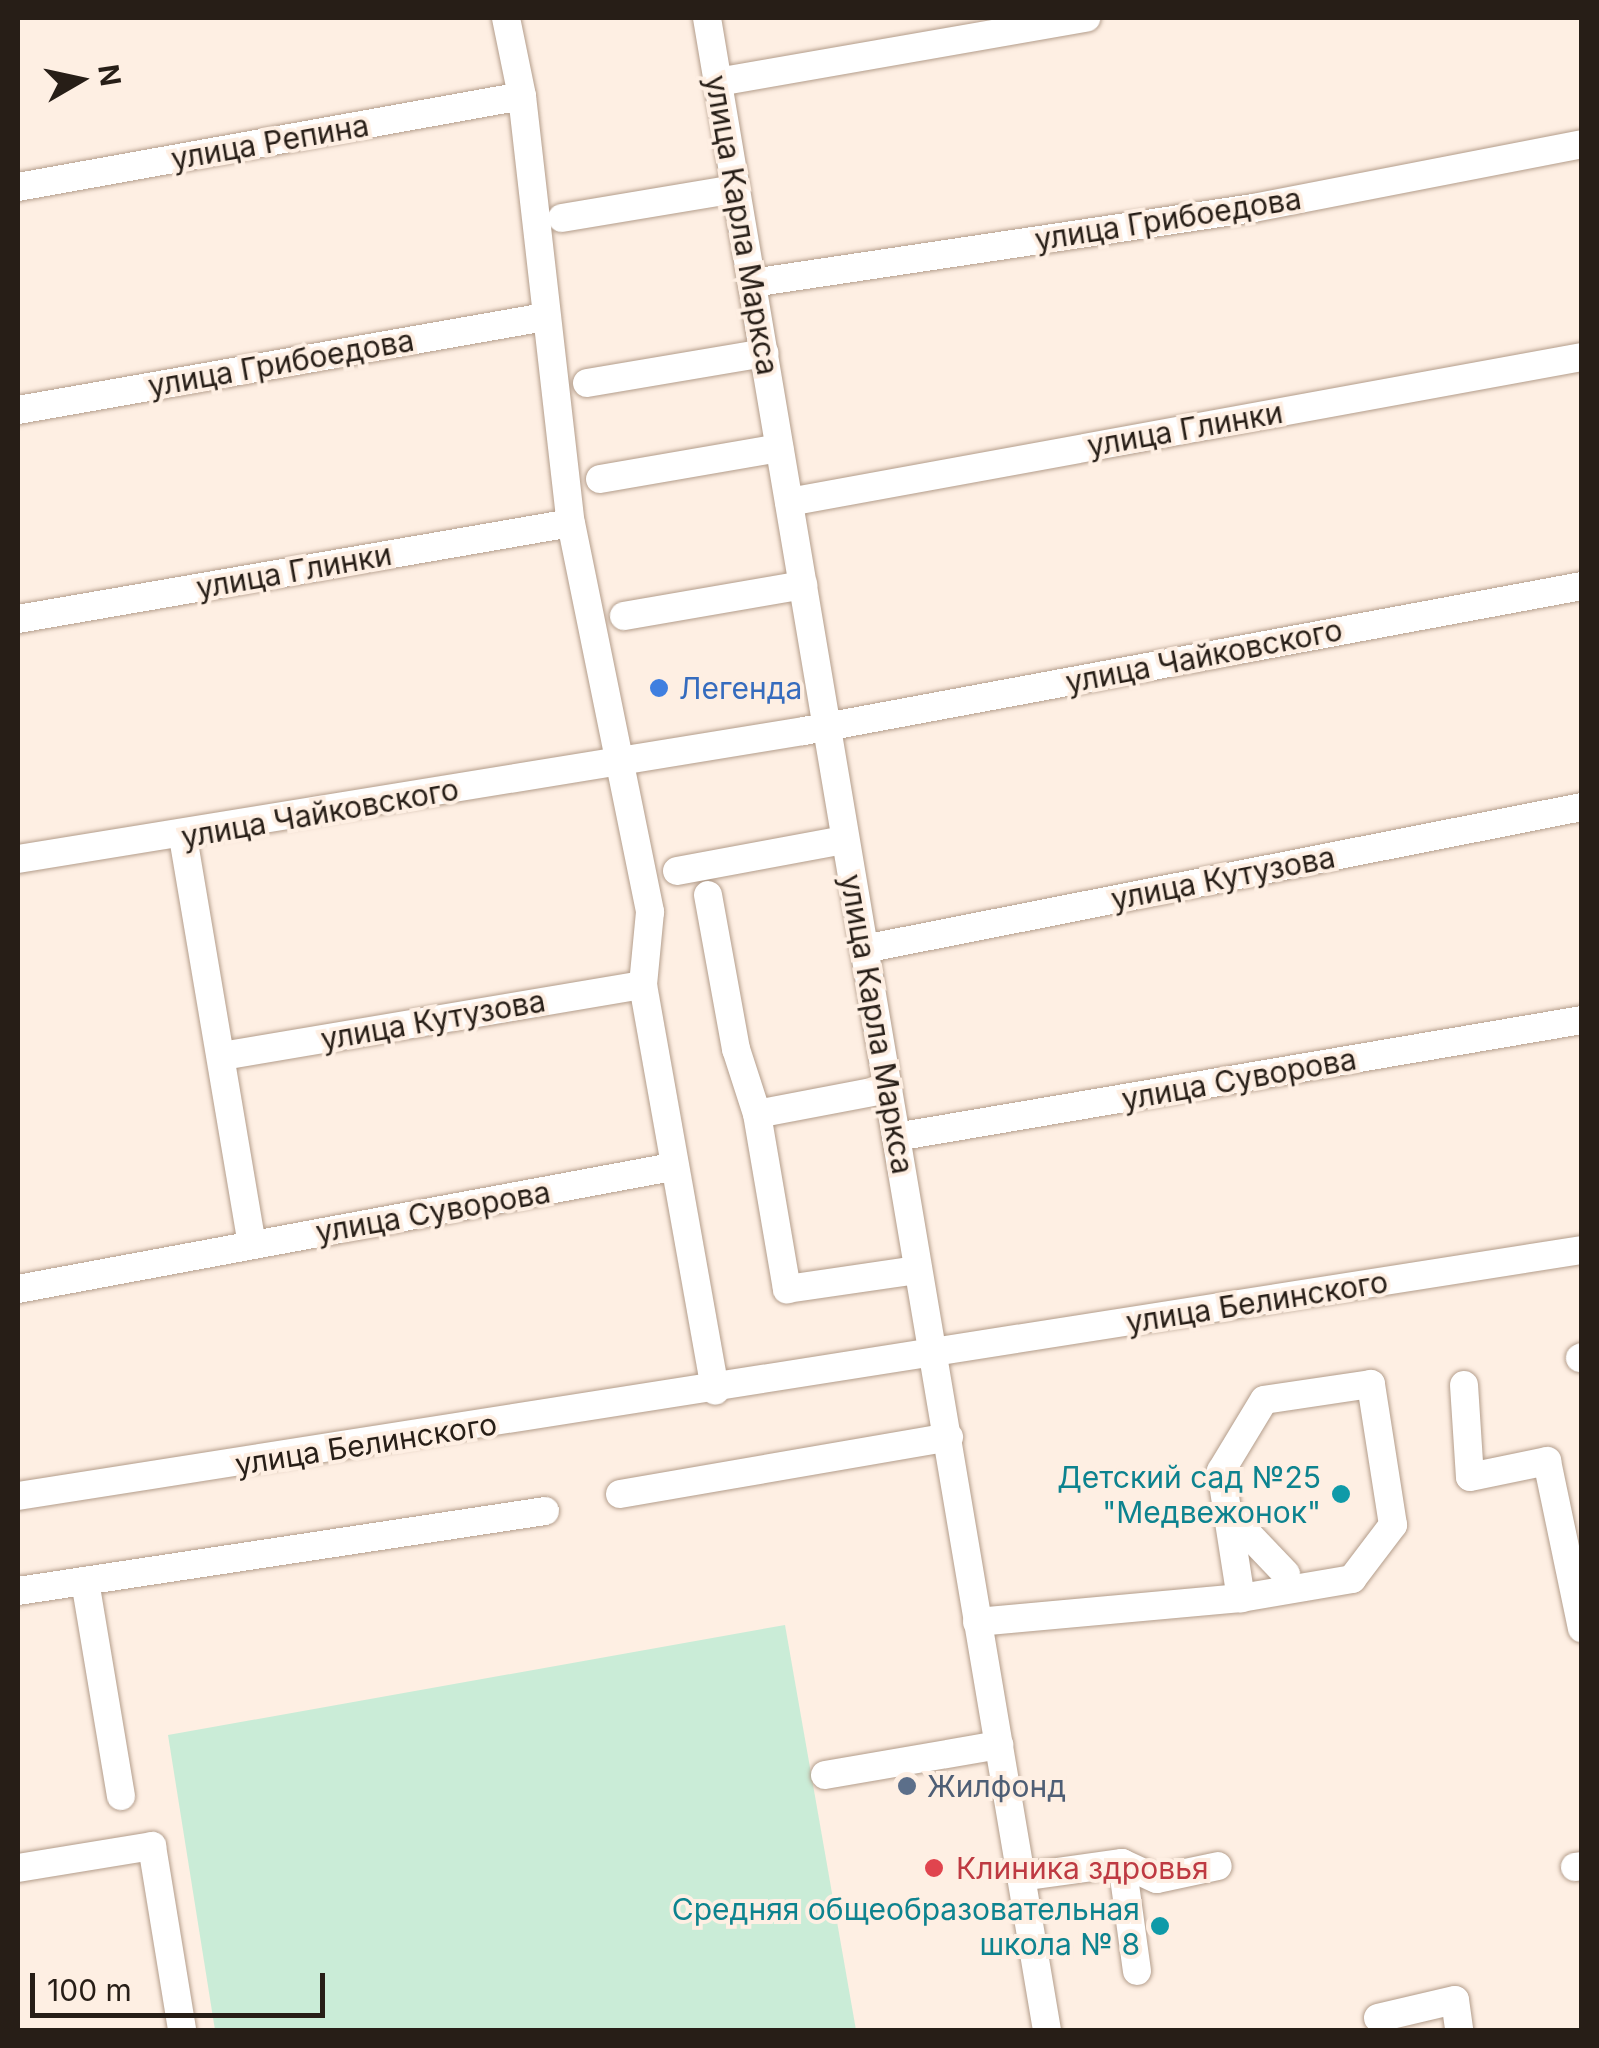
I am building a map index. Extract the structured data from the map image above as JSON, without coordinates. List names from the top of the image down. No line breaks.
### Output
{"streets":{"street":["улица Репина","улица Грибоедова","улица Карла Маркса","улица Глинки","улица Чайковского","улица Кутузова","улица Суворова","улица Белинского"]},"crossings":[["улица Грибоедова","улица Карла Маркса"],["улица Карла Маркса","улица Глинки"],["улица Карла Маркса","улица Чайковского"],["улица Карла Маркса","улица Кутузова"],["улица Карла Маркса","улица Суворова"],["улица Карла Маркса","улица Белинского"]],"places":["Легенда","Детский сад №25 \"Медвежонок\"","Жилфонд","Клиника здровья","Средняя общеобразовательная школа № 8"],"scale_bar":"100 m","north":"right"}
